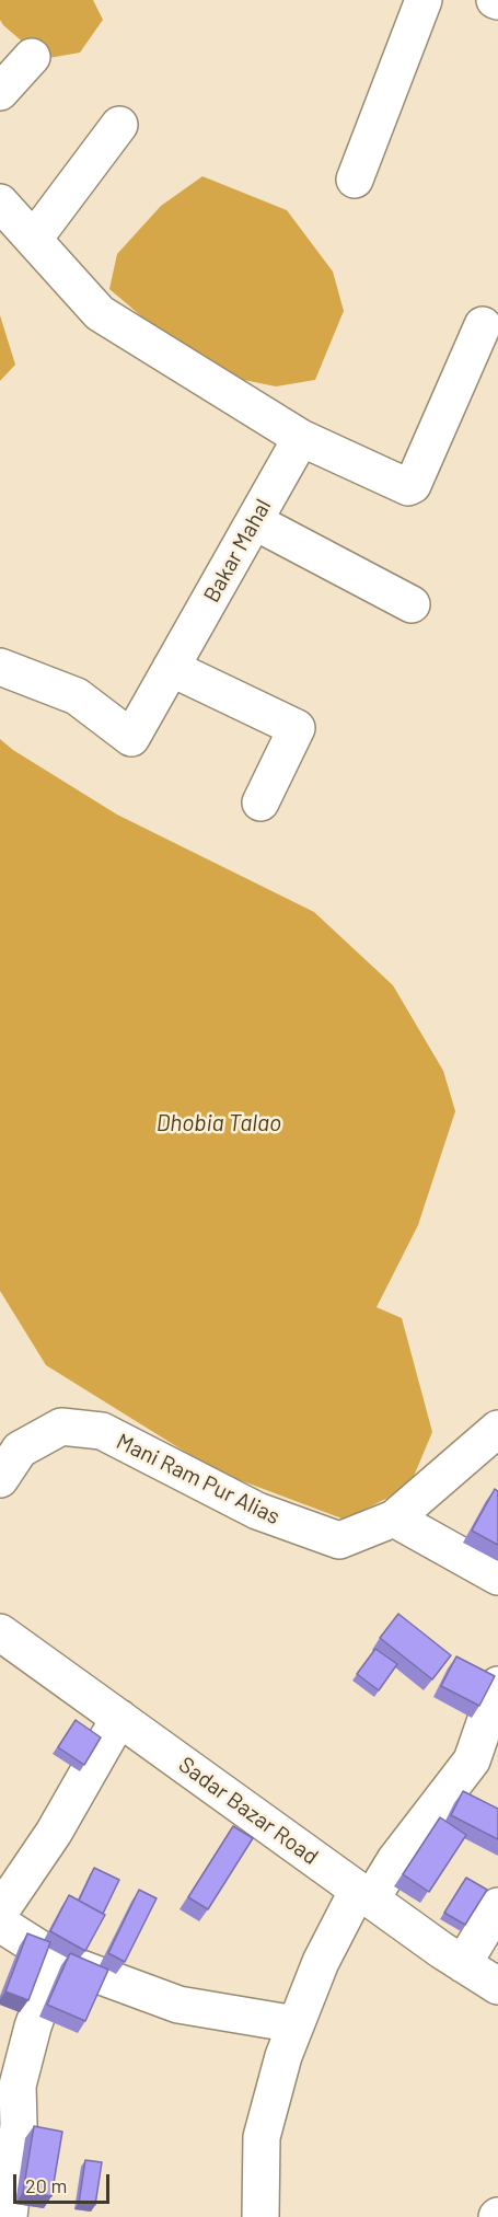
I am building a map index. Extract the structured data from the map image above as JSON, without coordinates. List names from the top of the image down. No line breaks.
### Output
{"streets":{"street":["Bakar Mahal","Mani Ram Pur Alias","Sadar Bazar Road"]},"water":["Dhobia Talao"],"scale_bar":"20 m"}
